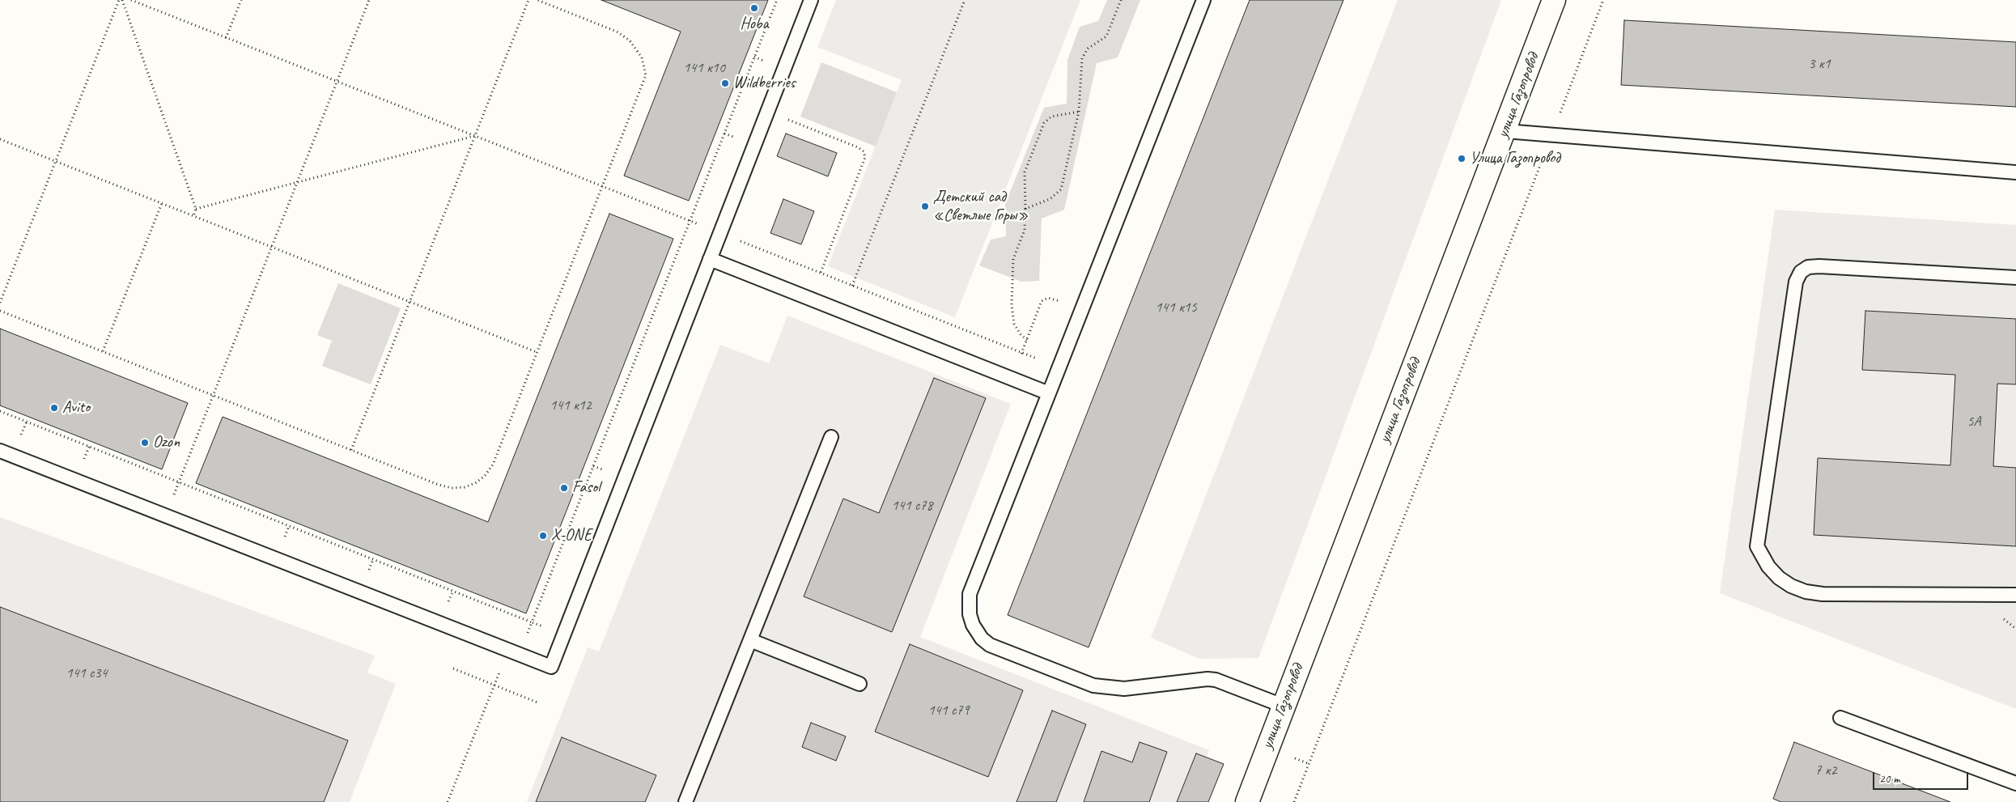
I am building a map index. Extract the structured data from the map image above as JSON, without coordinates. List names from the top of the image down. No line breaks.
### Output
{"streets":{"street":["улица Газопровод"]},"places":["Hoba","Wildberries","Улица Газопровод","Детский сад «Светлые Горы»","Avito","Ozon","Fasol","X-ONE"],"house_numbers":["3 к1","141 к10","141 к15","141 к12","5А","141 с78","141 с34","141 с79","7 к2"],"scale_bar":"20 m"}
